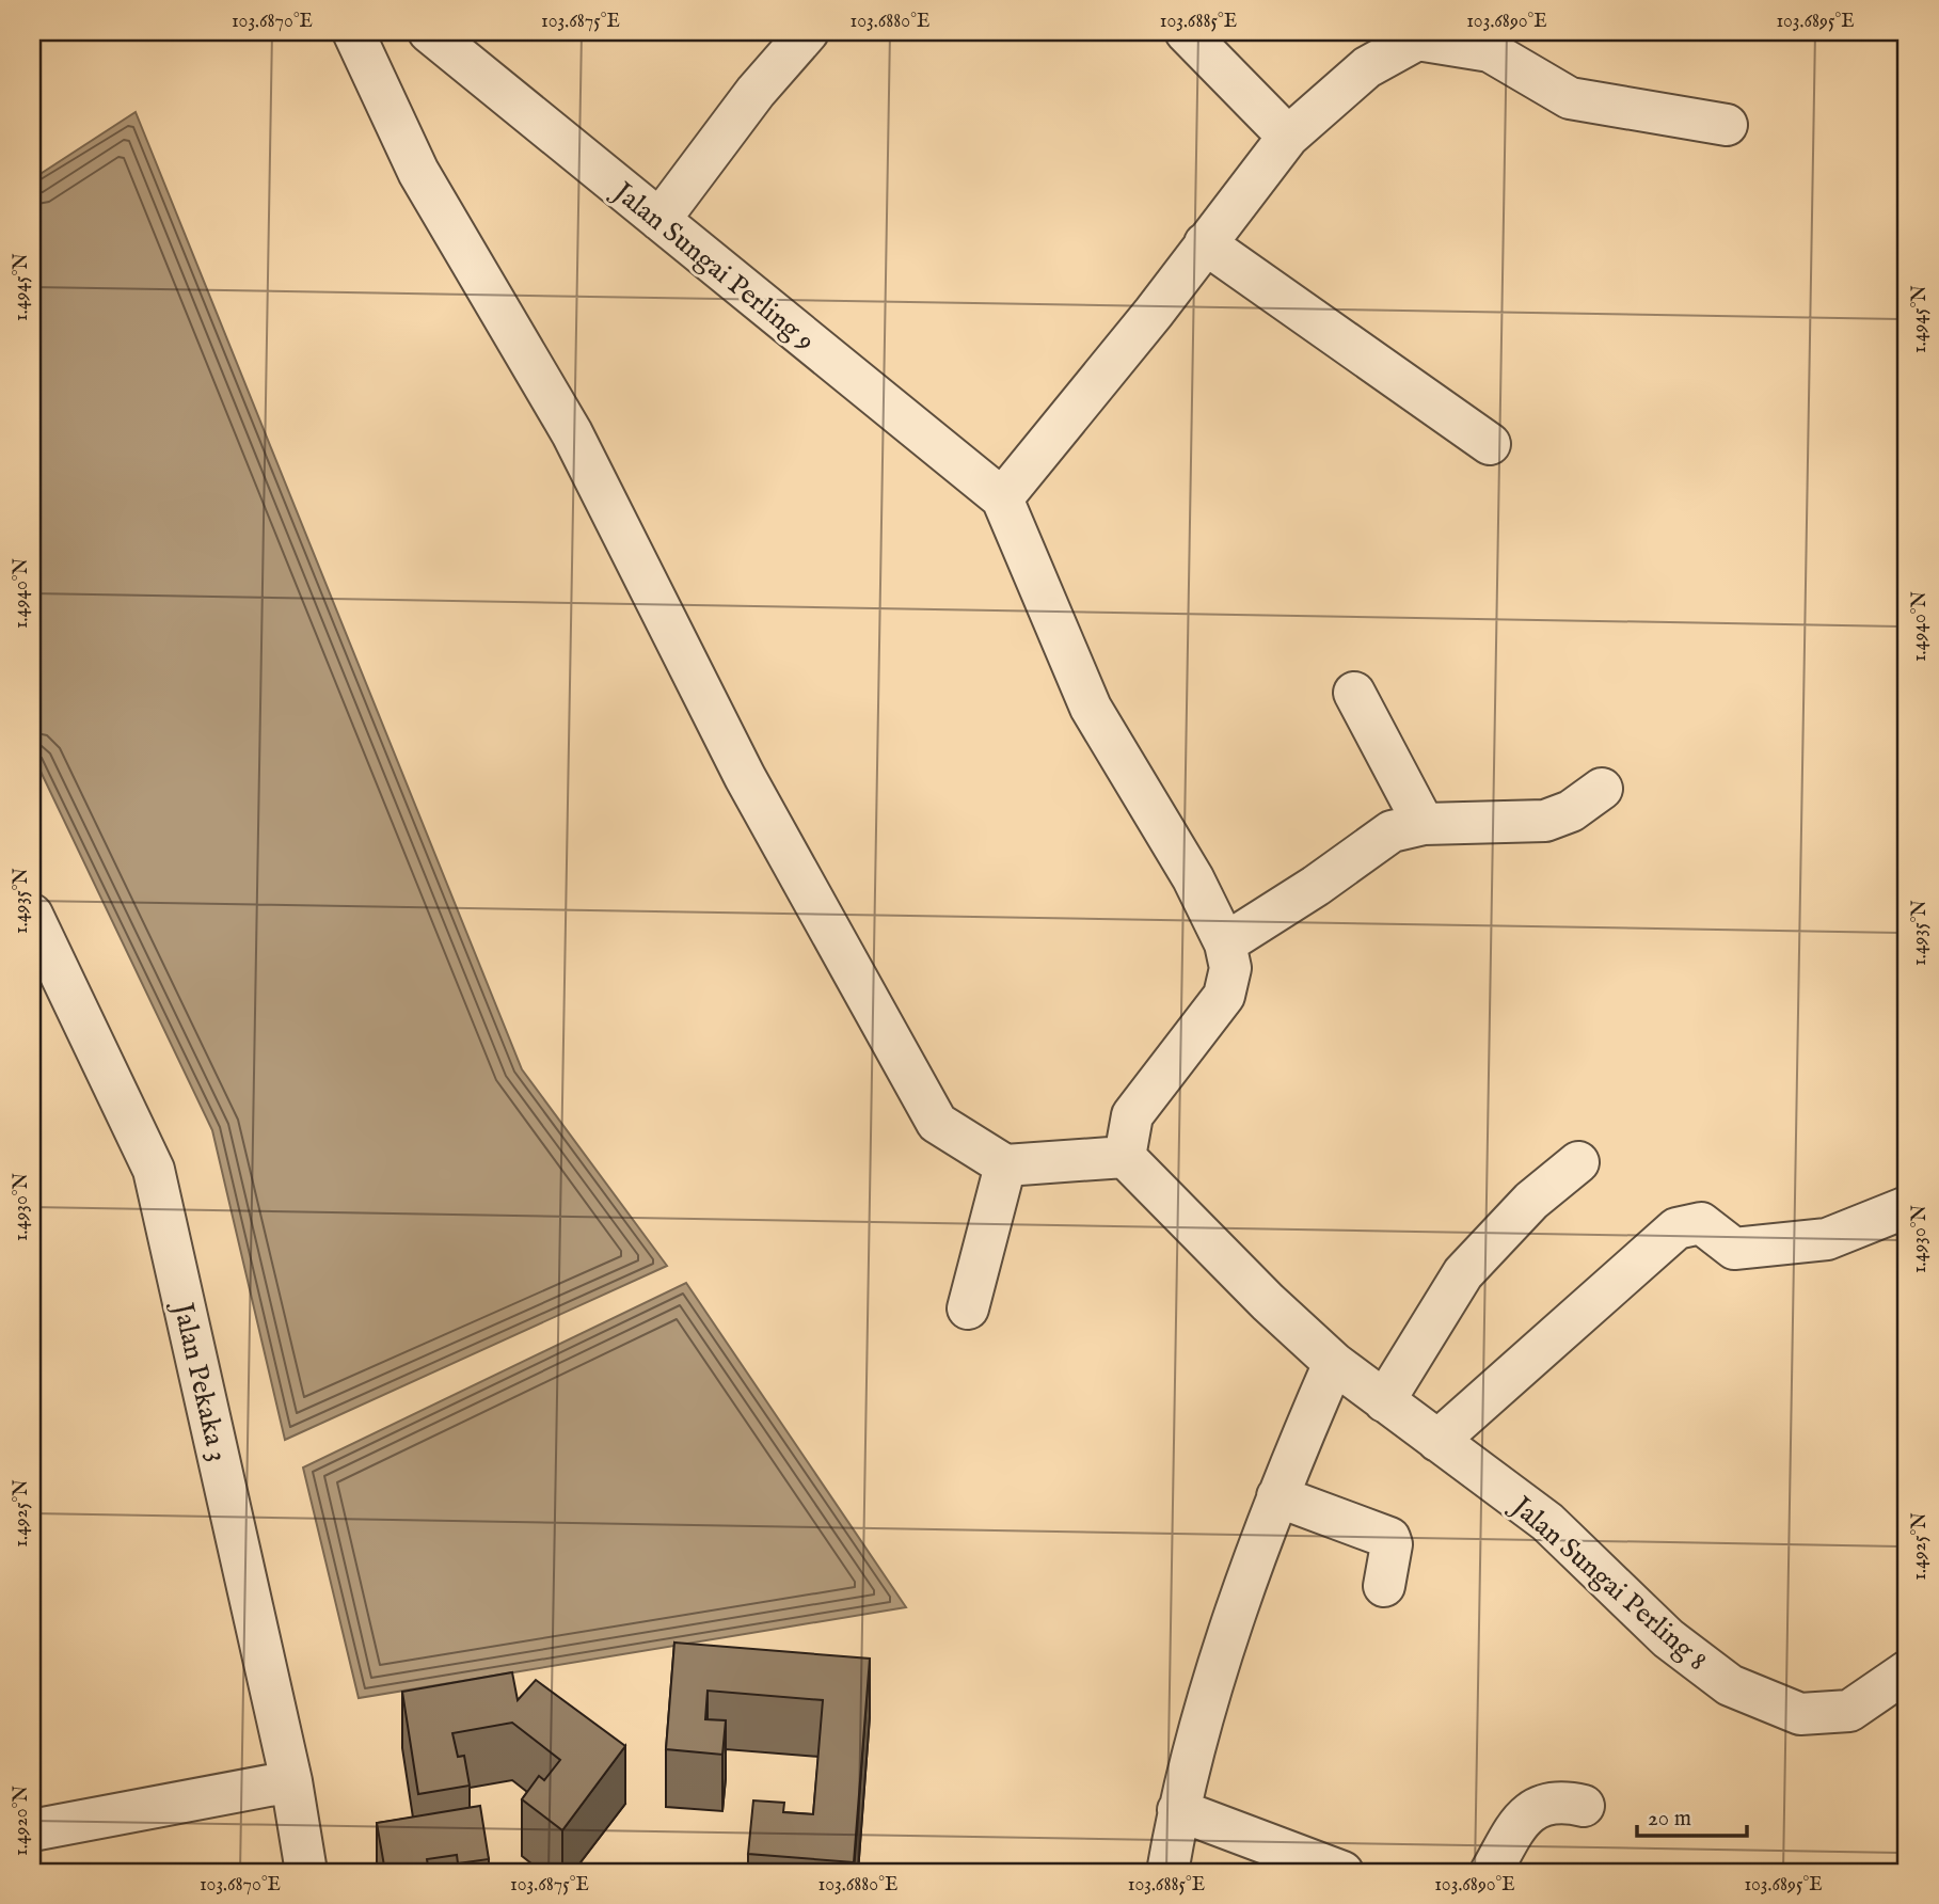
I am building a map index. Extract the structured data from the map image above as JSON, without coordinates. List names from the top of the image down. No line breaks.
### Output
{"streets":{"street":["Jalan Sungai Perling 9","Jalan Pekaka 3","Jalan Sungai Perling 8"]},"scale_bar":"20 m","coordinates":["103.6870°E","103.6875°E","103.6880°E","103.6885°E","103.6890°E","103.6895°E","1.4945°N","1.4940°N","1.4935°N","1.4930°N","1.4925°N","1.4920°N"]}
